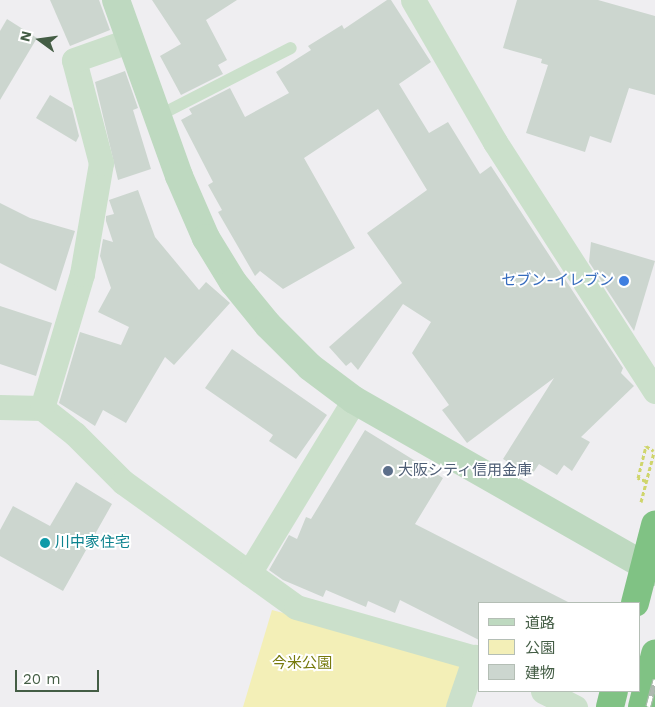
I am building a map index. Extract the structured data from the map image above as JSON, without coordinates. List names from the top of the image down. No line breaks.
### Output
{"parks":["今米公園"],"places":["セブン-イレブン","大阪シティ信用金庫","川中家住宅"],"legend":["道路","公園","建物"],"scale_bar":"20 m","north":"left"}
